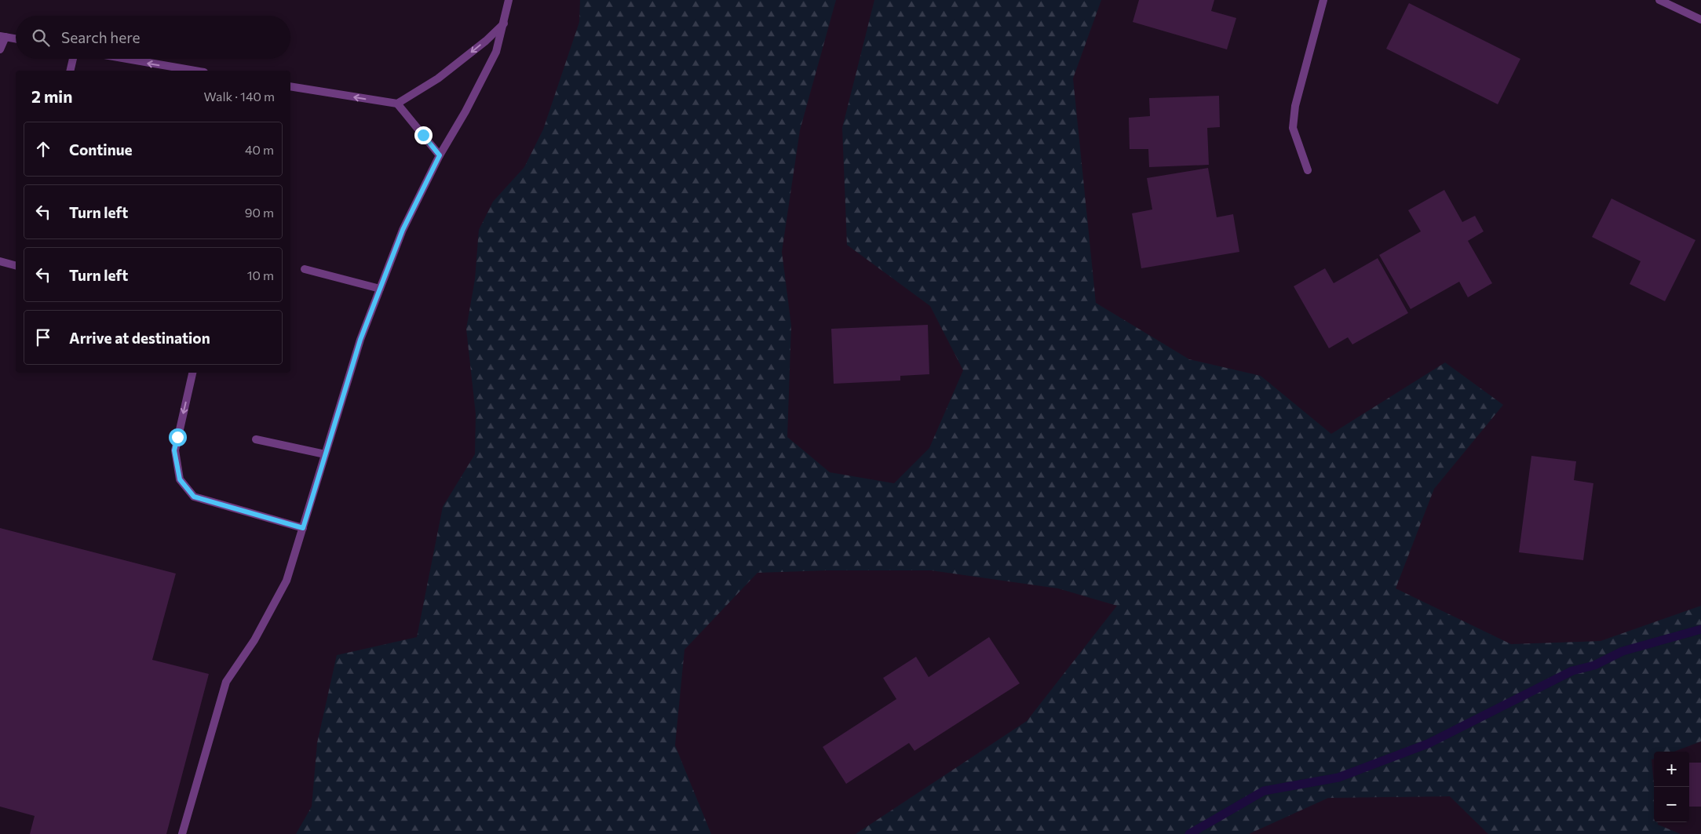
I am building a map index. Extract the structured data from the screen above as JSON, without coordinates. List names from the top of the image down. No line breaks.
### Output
{"page":{"search":"Search here","heading":["2 min","Walk · 140 m"],"list":[["Continue","40 m"],["Turn left","90 m"],["Turn left","10 m"],"Arrive at destination"],"map_buttons":["+","−"]}}
